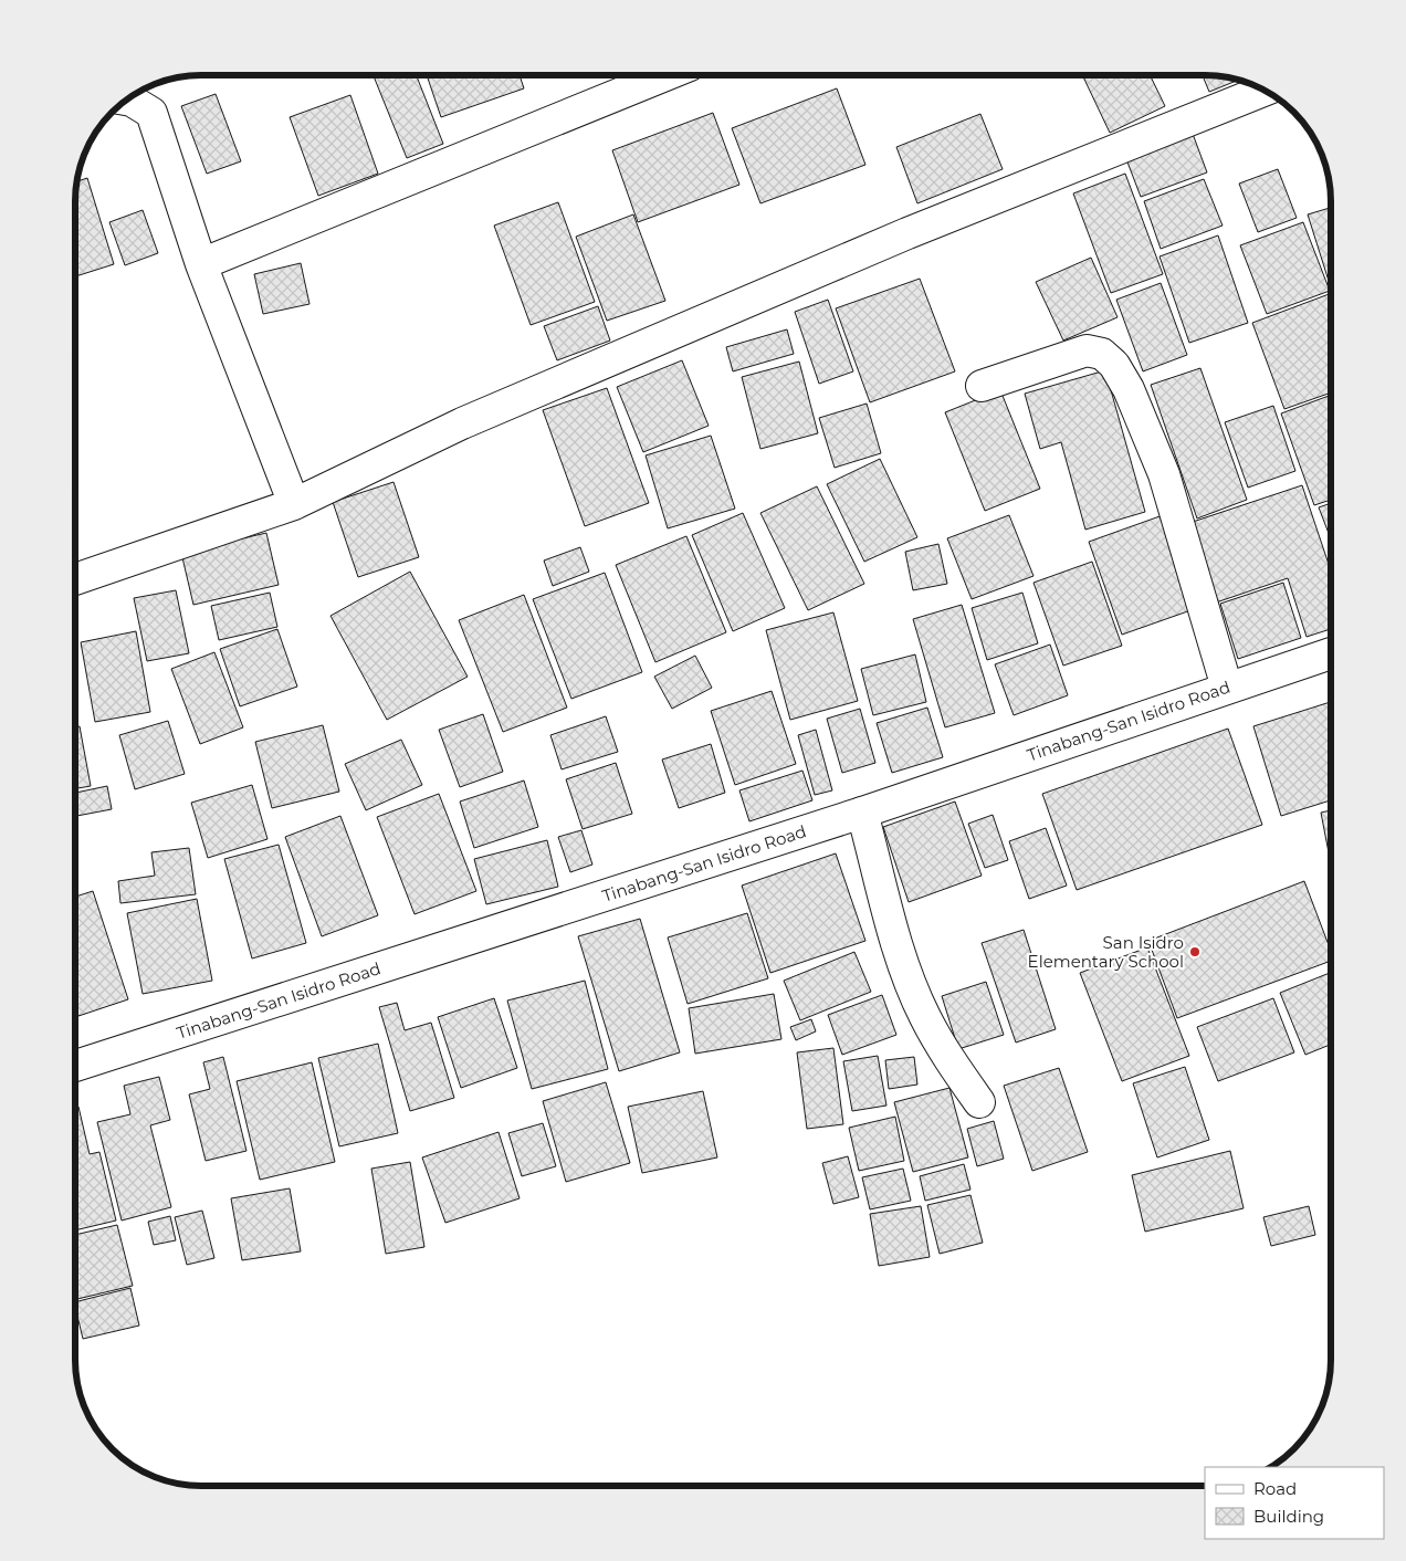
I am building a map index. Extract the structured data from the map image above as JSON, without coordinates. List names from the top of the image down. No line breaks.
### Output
{"streets":{"street":["Tinabang-San Isidro Road"]},"places":["San Isidro Elementary School"],"legend":["Road","Building"]}
